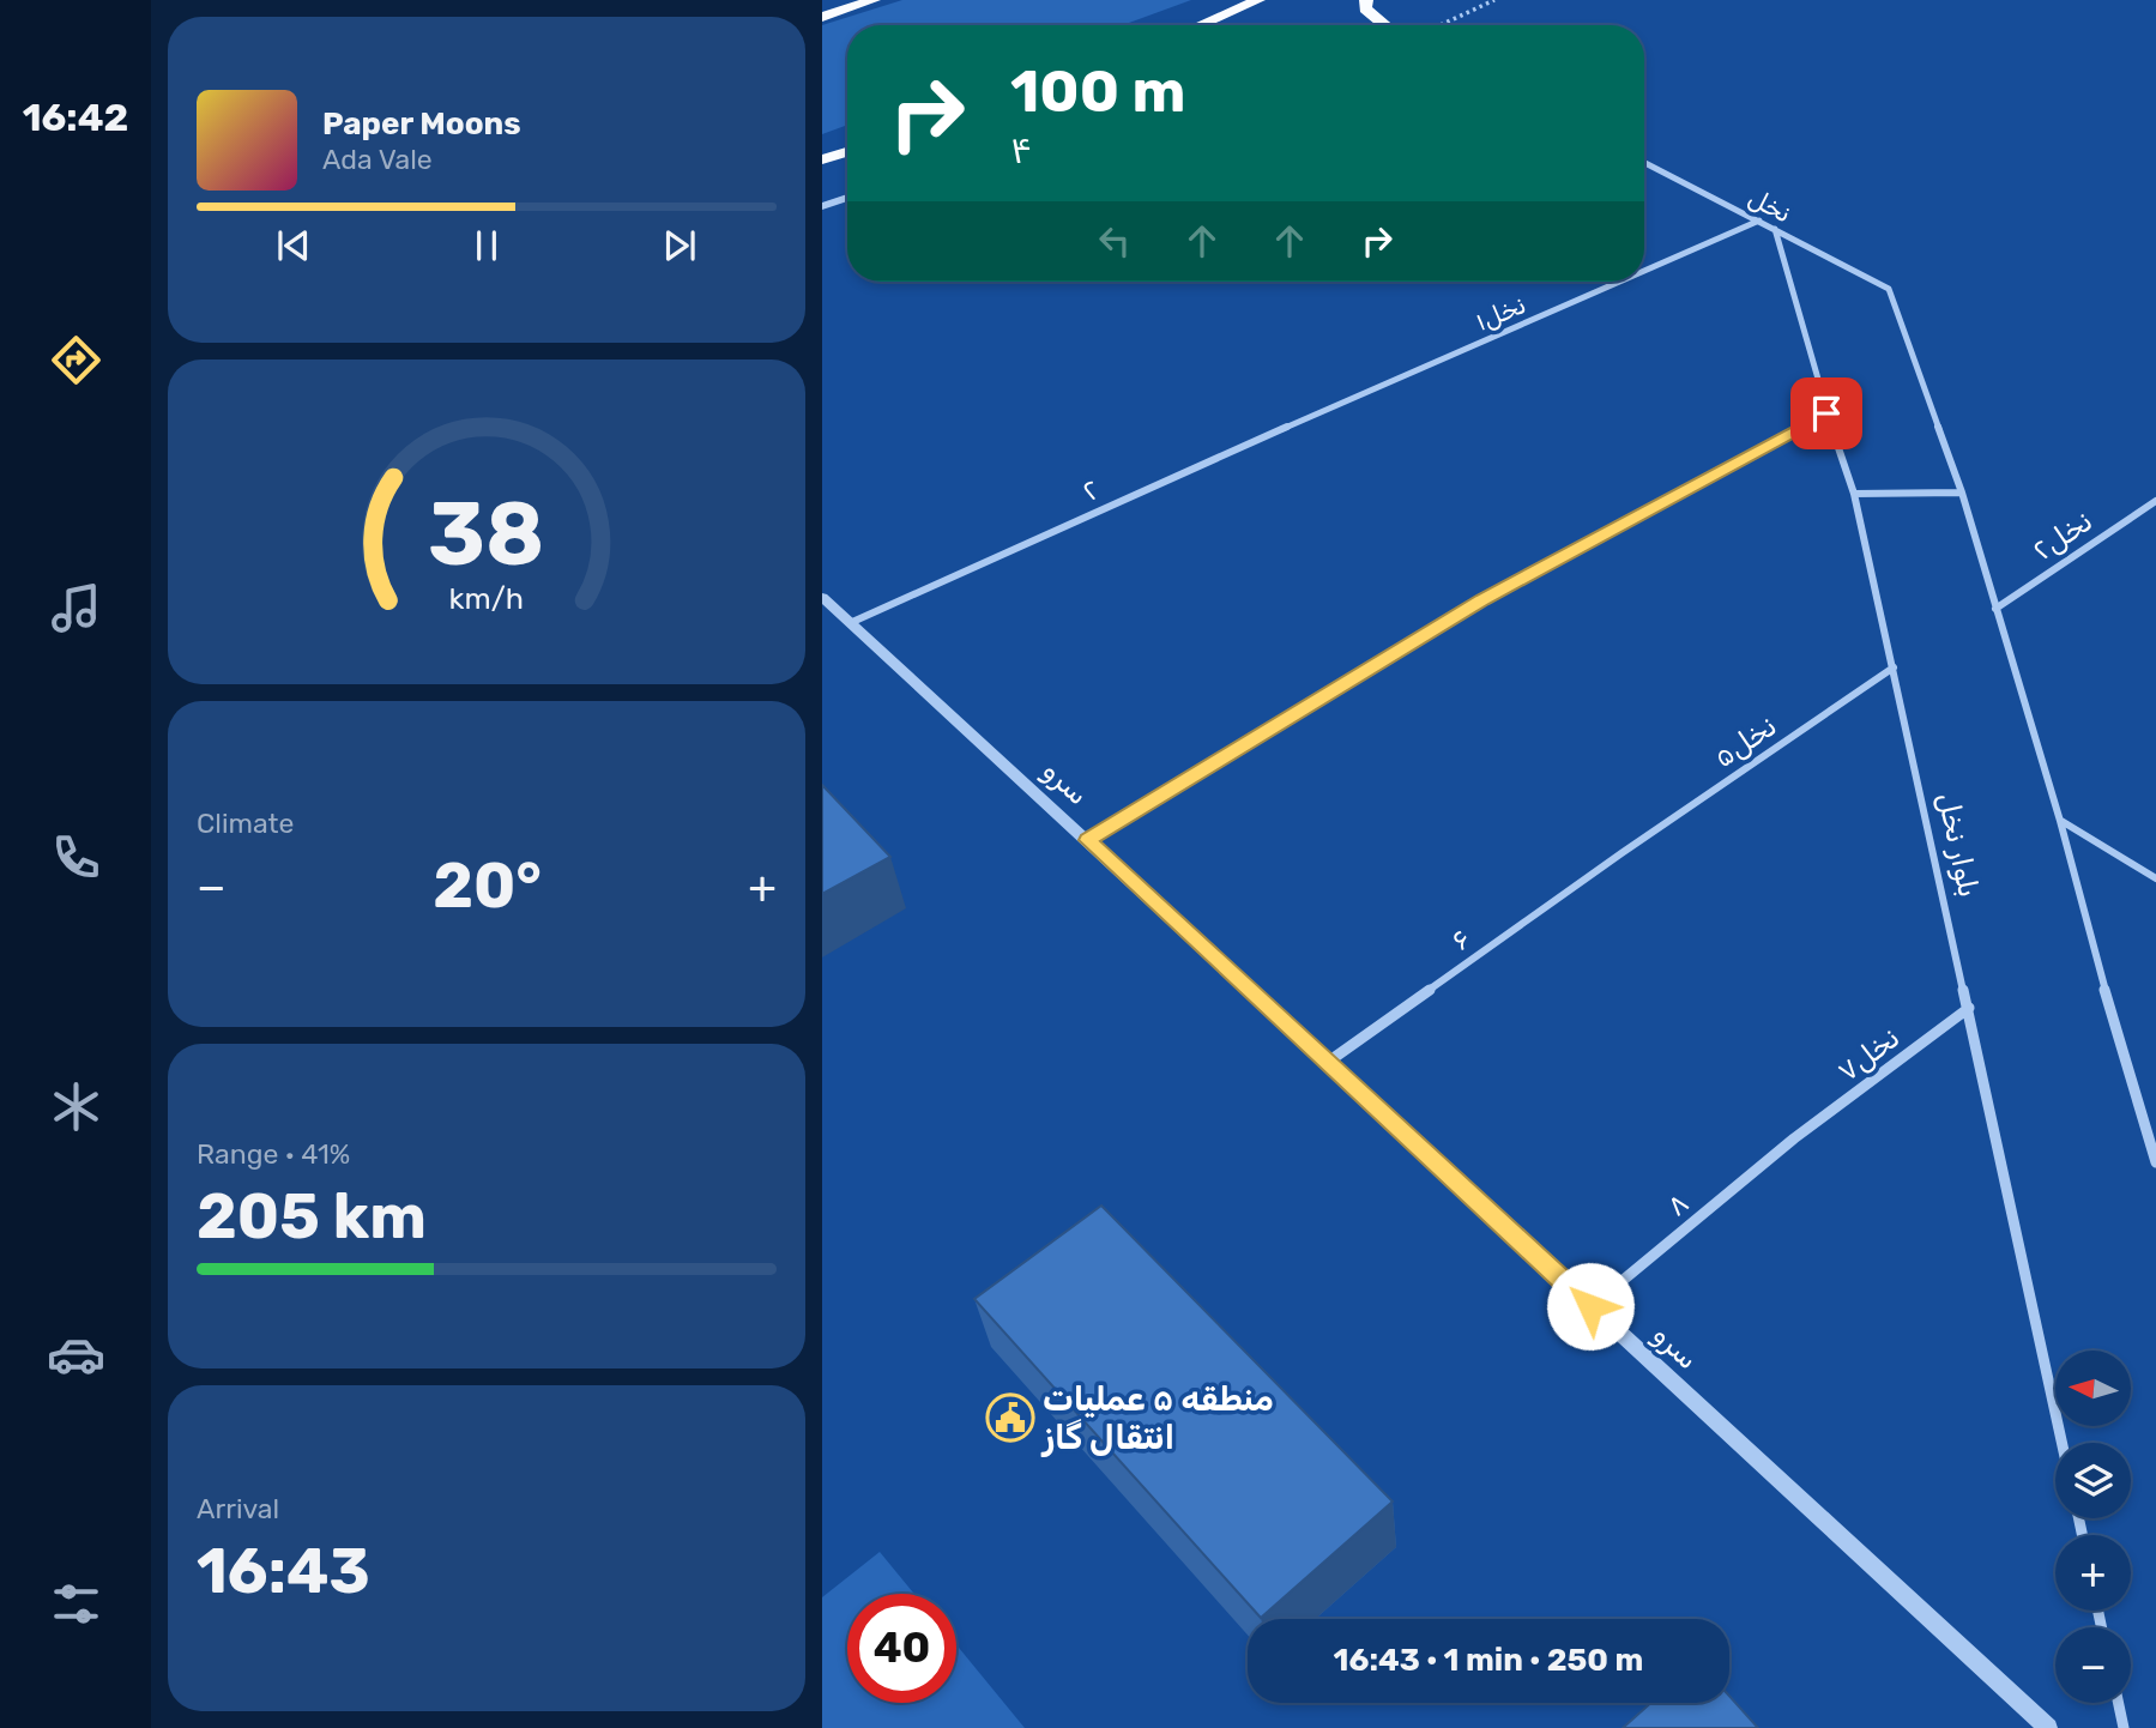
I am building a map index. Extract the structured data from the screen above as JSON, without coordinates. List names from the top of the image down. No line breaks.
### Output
{"streets":{"street":["نخل","نخل۱","۲","نخل۲","نخل۵","سرو","بلوار نخل","۶","نخل۷","۸"]},"crossings":[["نخل","نخل۱"],["نخل","بلوار نخل"],["نخل۱","۲"],["۲","سرو"],["نخل۵","بلوار نخل"],["نخل۵","۶"],["سرو","۶"],["سرو","۸"],["بلوار نخل","نخل۷"],["نخل۷","۸"]],"places":{"public building":["منطقه ۵ عملیات انتقال گاز"]},"north":"left","page":{"tabs":"16:42","turn":["100 m","۴"],"song":["Paper Moons","Ada Vale"],"tile":["Climate",["Range · 41%","205 km"],["Arrival","16:43"]],"heat":["−","20°","+"],"map_buttons":["+","−"],"limit":"40","trip":"16:43 · 1 min · 250 m","gauge":["38","km/h"]}}
